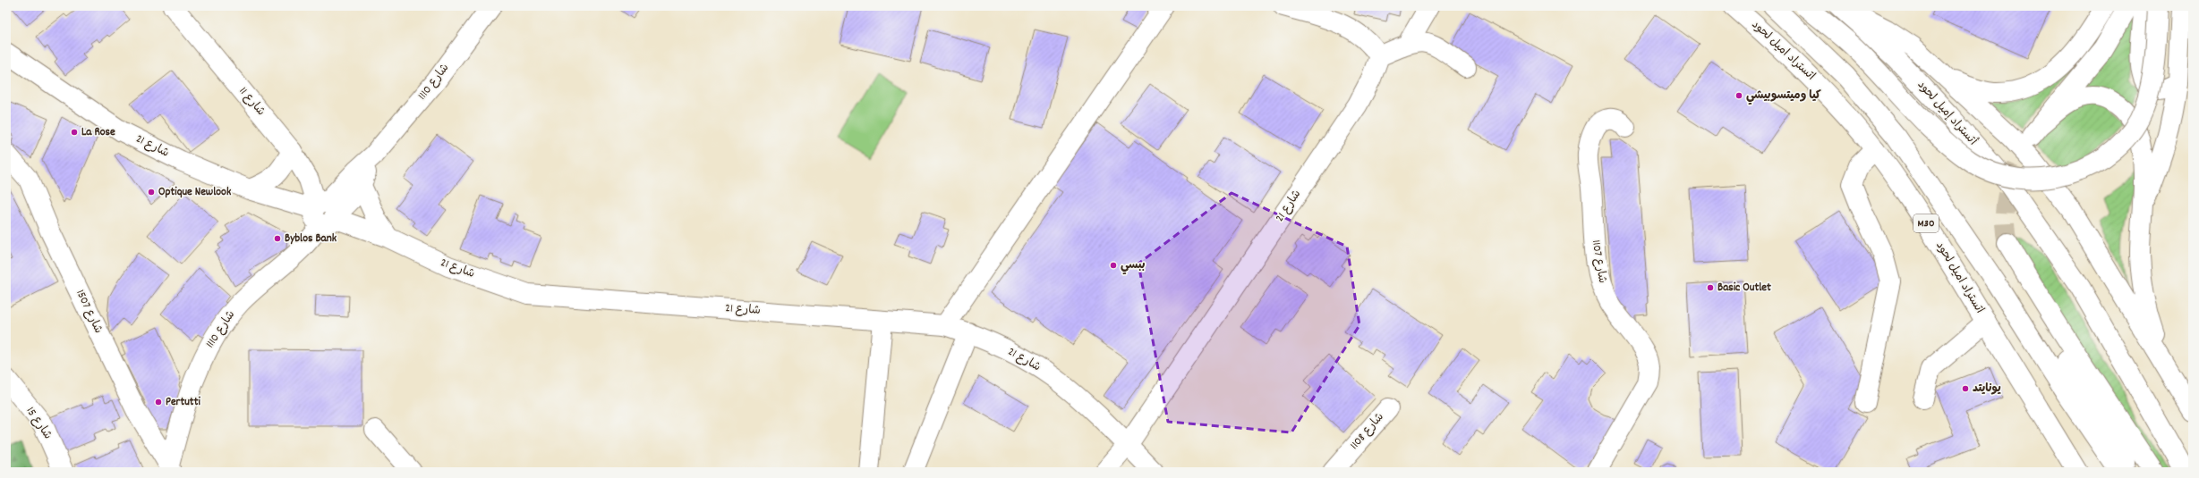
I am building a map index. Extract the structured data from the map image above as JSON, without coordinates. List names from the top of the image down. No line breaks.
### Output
{"streets":{"main road":["اتستراد اميل لحود","شارع 1110","شارع 11","أتستراد إميل لحود","شارع 21","M30","شارع 1107","شارع 1507","شارع 15","شارع 1108"]},"crossings":[["شارع 1110","شارع 11"],["شارع 1110","شارع 21"],["شارع 1110","شارع 1507"],["شارع 11","شارع 21"]],"places":["كيا وميتسوبيشي","La Rose","Optique Newlook","Byblos Bank","ببسي","Basic Outlet","يونايتد","Pertutti"]}
